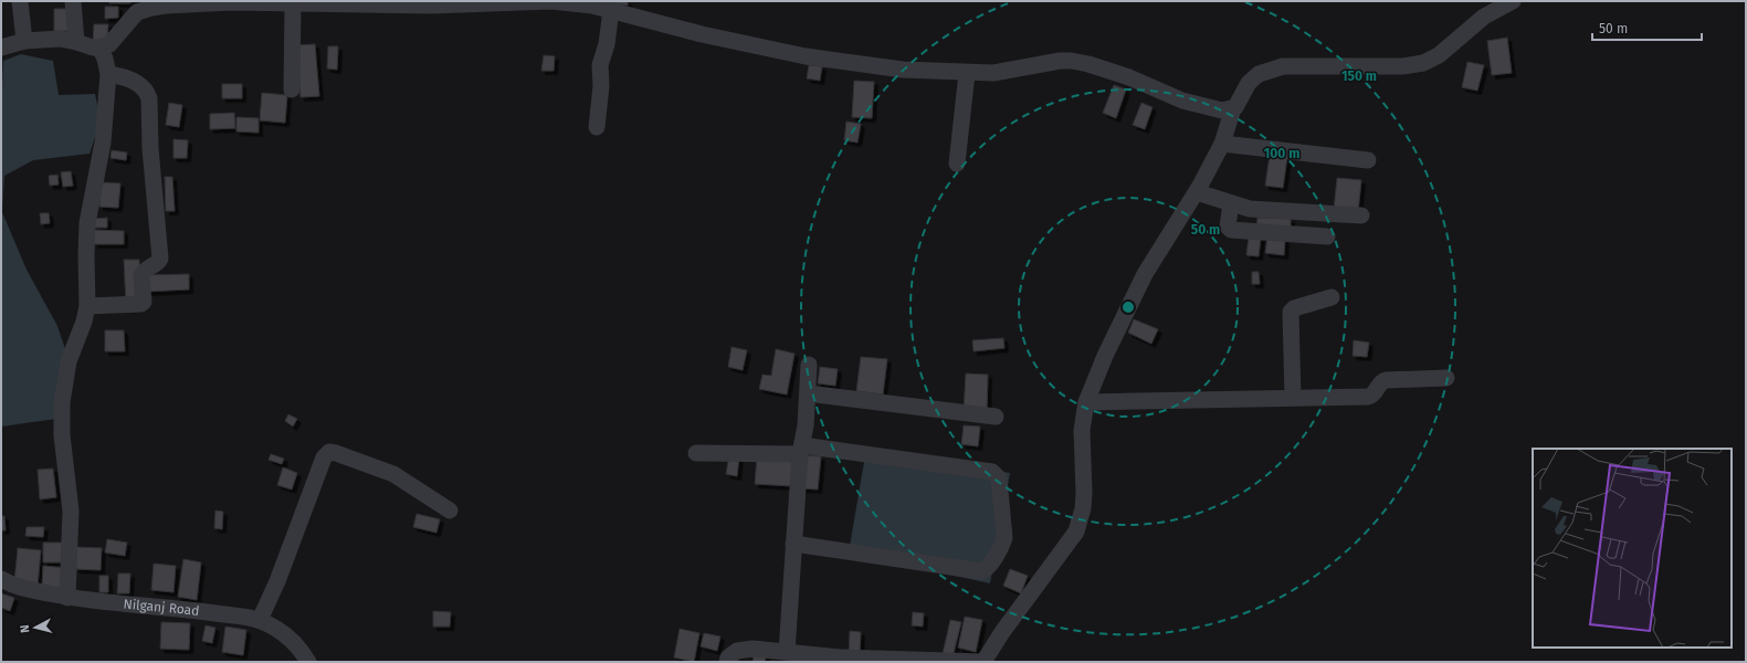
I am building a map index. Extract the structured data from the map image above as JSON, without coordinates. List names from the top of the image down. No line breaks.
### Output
{"streets":{"street":["Nilganj Road"]},"scale_bar":"50 m","north":"left","rings":["150 m","100 m","50 m"]}
